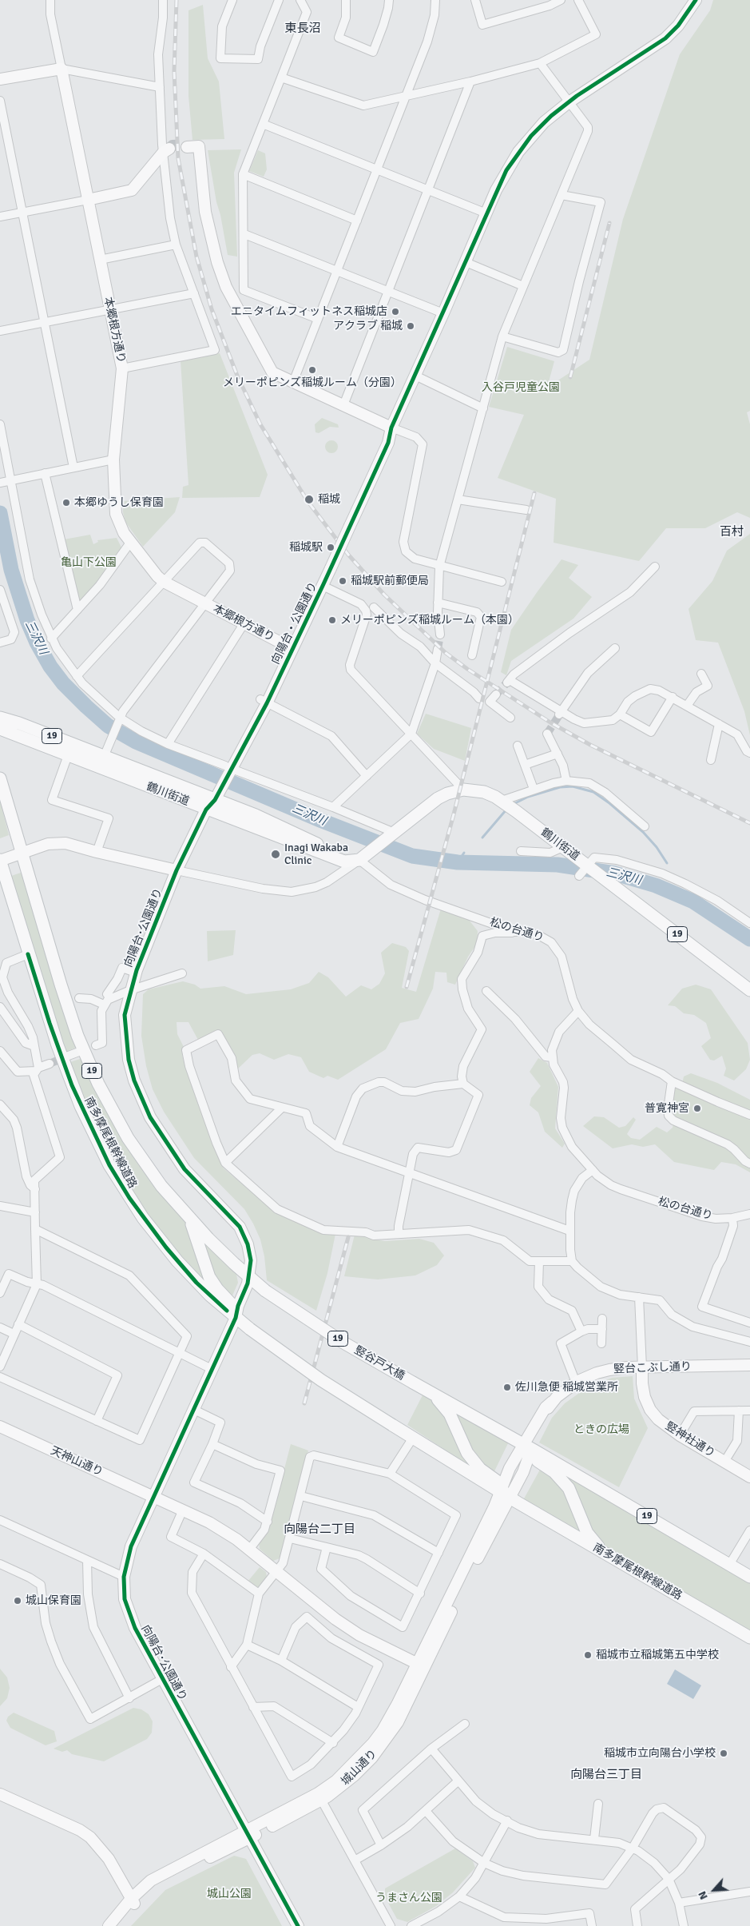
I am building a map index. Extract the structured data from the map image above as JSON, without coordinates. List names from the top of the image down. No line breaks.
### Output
{"streets":{"main road":["19","鶴川街道","南多摩尾根幹線道路","竪谷戸大橋"],"street":["本郷根方通り","向陽台・公園通り","向陽台･公園通り","松の台通り","竪台こぶし通り","竪神社通り","天神山通り","城山通り"]},"crossings":[["本郷根方通り","向陽台・公園通り"],["向陽台・公園通り","鶴川街道"],["向陽台・公園通り","向陽台･公園通り"],["19","竪谷戸大橋"],["19","竪台こぶし通り"],["鶴川街道","向陽台･公園通り"],["鶴川街道","松の台通り"],["向陽台･公園通り","南多摩尾根幹線道路"],["向陽台･公園通り","竪谷戸大橋"],["向陽台･公園通り","天神山通り"],["向陽台･公園通り","城山通り"],["南多摩尾根幹線道路","竪谷戸大橋"],["南多摩尾根幹線道路","城山通り"],["竪台こぶし通り","竪神社通り"],["天神山通り","城山通り"]],"districts":["東長沼","百村","向陽台二丁目","向陽台三丁目"],"water":["三沢川"],"parks":["入谷戸児童公園","亀山下公園","ときの広場","城山公園","うまさん公園"],"places":["エニタイムフィットネス稲城店","アクラブ 稲城","メリーポピンズ稲城ルーム（分園）","稲城","本郷ゆうし保育園","稲城駅","稲城駅前郵便局","メリーポピンズ稲城ルーム（本園）","Inagi Wakaba Clinic","普寛神宮","佐川急便 稲城営業所","城山保育園","稲城市立稲城第五中学校","稲城市立向陽台小学校"],"north":"bottom left"}
